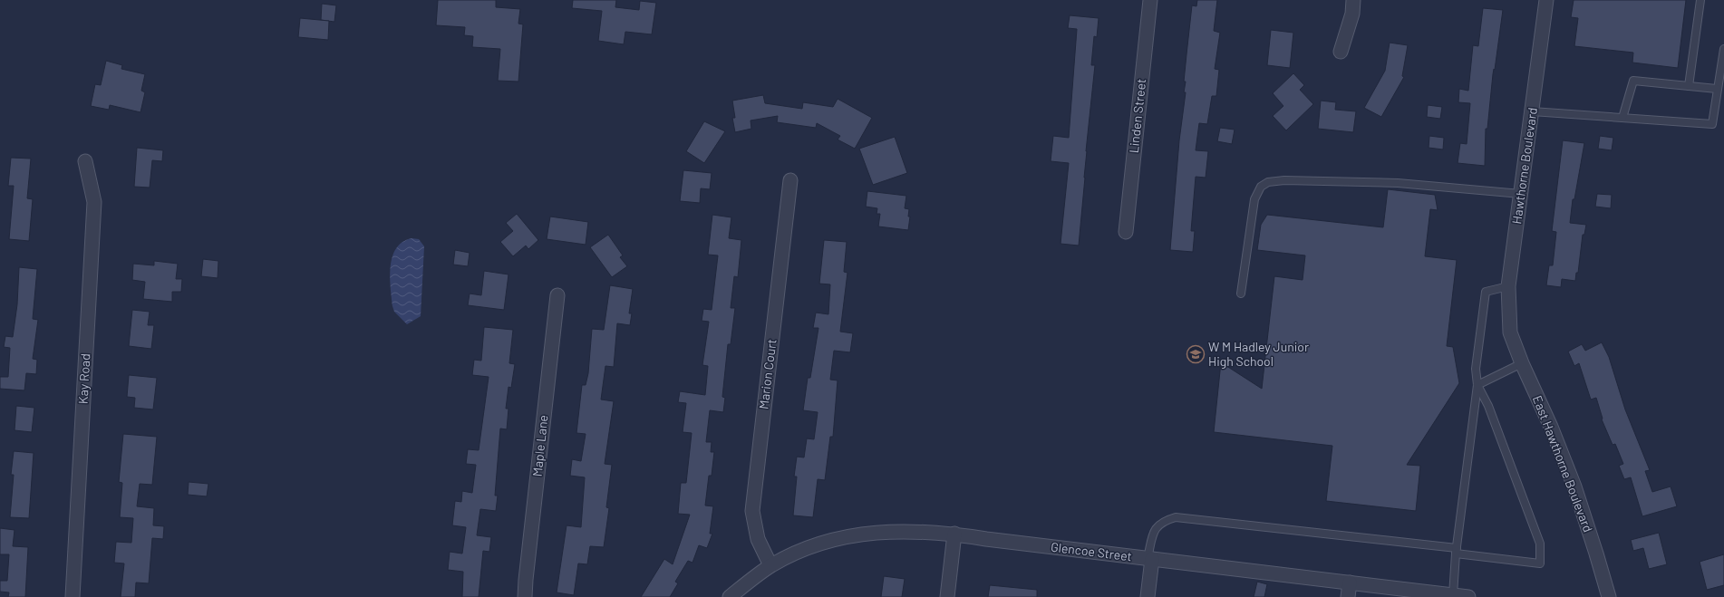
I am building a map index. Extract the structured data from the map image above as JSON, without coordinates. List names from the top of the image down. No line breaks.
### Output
{"streets":{"street":["Linden Street","Hawthorne Boulevard","Marion Court","Kay Road","Maple Lane","East Hawthorne Boulevard","Glencoe Street"]},"crossings":[["Hawthorne Boulevard","East Hawthorne Boulevard"],["Marion Court","Glencoe Street"]],"places":{"school or university":["W M Hadley Junior High School"]}}
